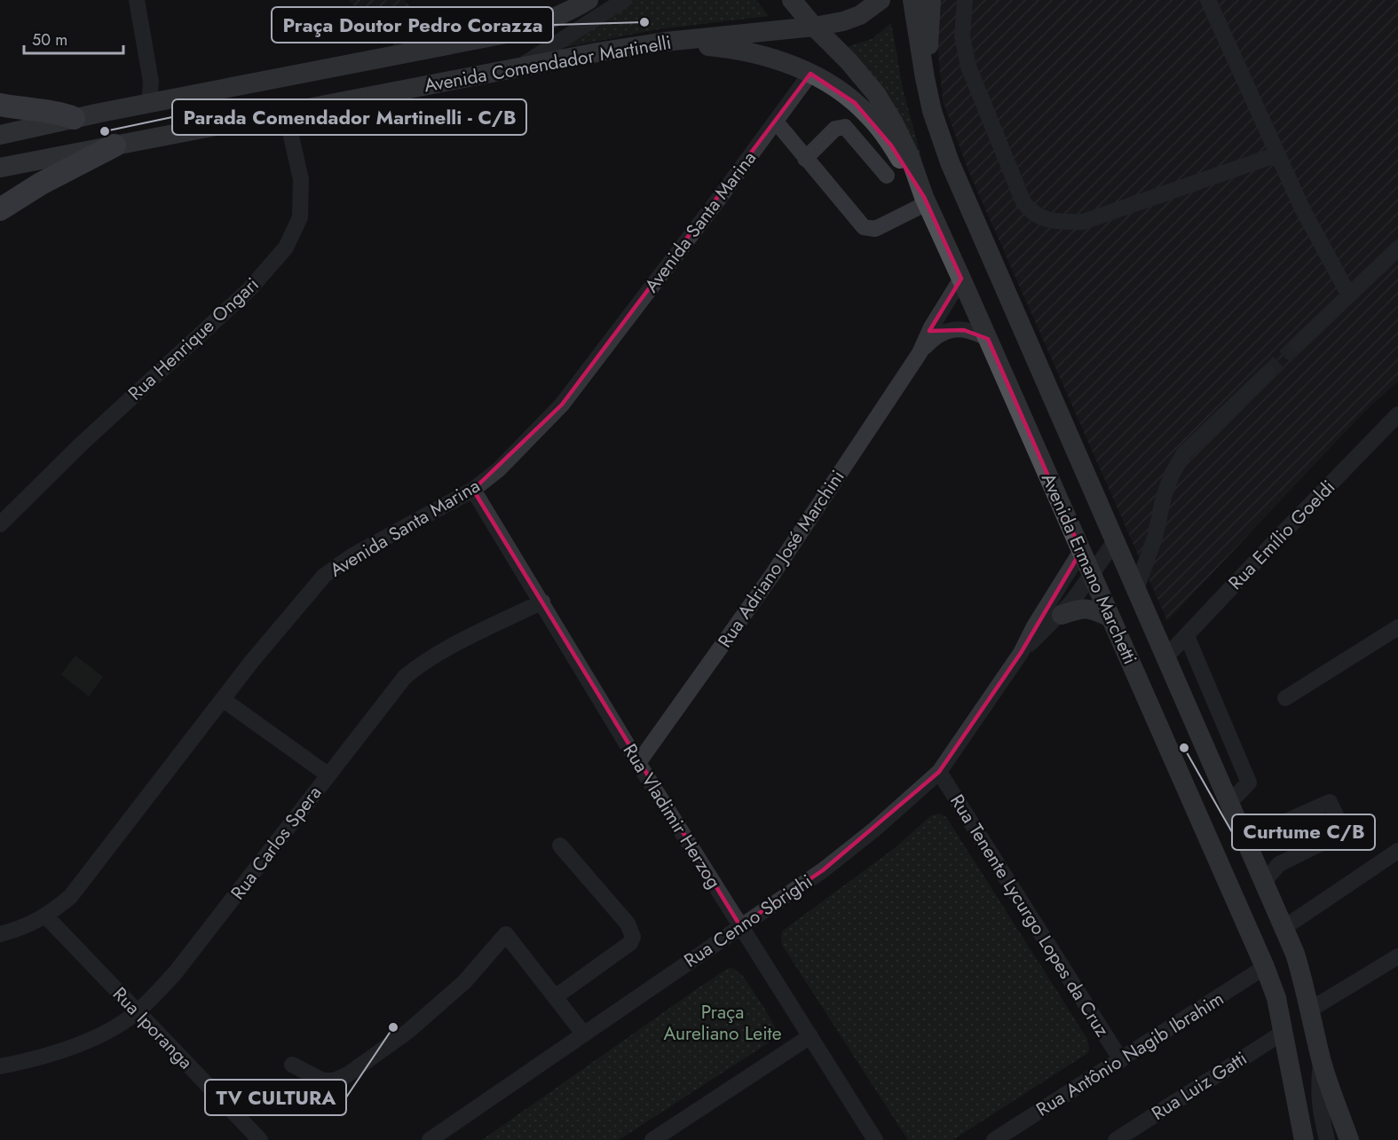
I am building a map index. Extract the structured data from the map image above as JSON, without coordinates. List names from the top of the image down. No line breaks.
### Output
{"streets":{"main road":["Avenida Comendador Martinelli","Avenida Ermano Marchetti"],"street":["Avenida Santa Marina","Rua Henrique Ongari","Rua Emílio Goeldi","Rua Adriano José Marchini","Rua Vladimir Herzog","Rua Carlos Spera","Rua Tenente Lycurgo Lopes da Cruz","Rua Cenno Sbrighi","Rua Iporanga","Rua Antônio Nagib Ibrahim","Rua Luiz Gatti"]},"crossings":[["Avenida Comendador Martinelli","Rua Henrique Ongari"],["Avenida Comendador Martinelli","Avenida Ermano Marchetti"],["Avenida Santa Marina","Rua Vladimir Herzog"],["Avenida Santa Marina","Rua Iporanga"],["Rua Emílio Goeldi","Avenida Ermano Marchetti"],["Rua Adriano José Marchini","Avenida Ermano Marchetti"],["Rua Adriano José Marchini","Rua Vladimir Herzog"],["Avenida Ermano Marchetti","Rua Cenno Sbrighi"],["Avenida Ermano Marchetti","Rua Antônio Nagib Ibrahim"],["Avenida Ermano Marchetti","Rua Luiz Gatti"],["Rua Vladimir Herzog","Rua Carlos Spera"],["Rua Vladimir Herzog","Rua Cenno Sbrighi"],["Rua Carlos Spera","Rua Iporanga"],["Rua Tenente Lycurgo Lopes da Cruz","Rua Cenno Sbrighi"],["Rua Tenente Lycurgo Lopes da Cruz","Rua Antônio Nagib Ibrahim"]],"parks":["Praça Aureliano Leite"],"places":["Praça Doutor Pedro Corazza","Parada Comendador Martinelli - C/B","Curtume C/B","TV CULTURA"],"scale_bar":"50 m"}
